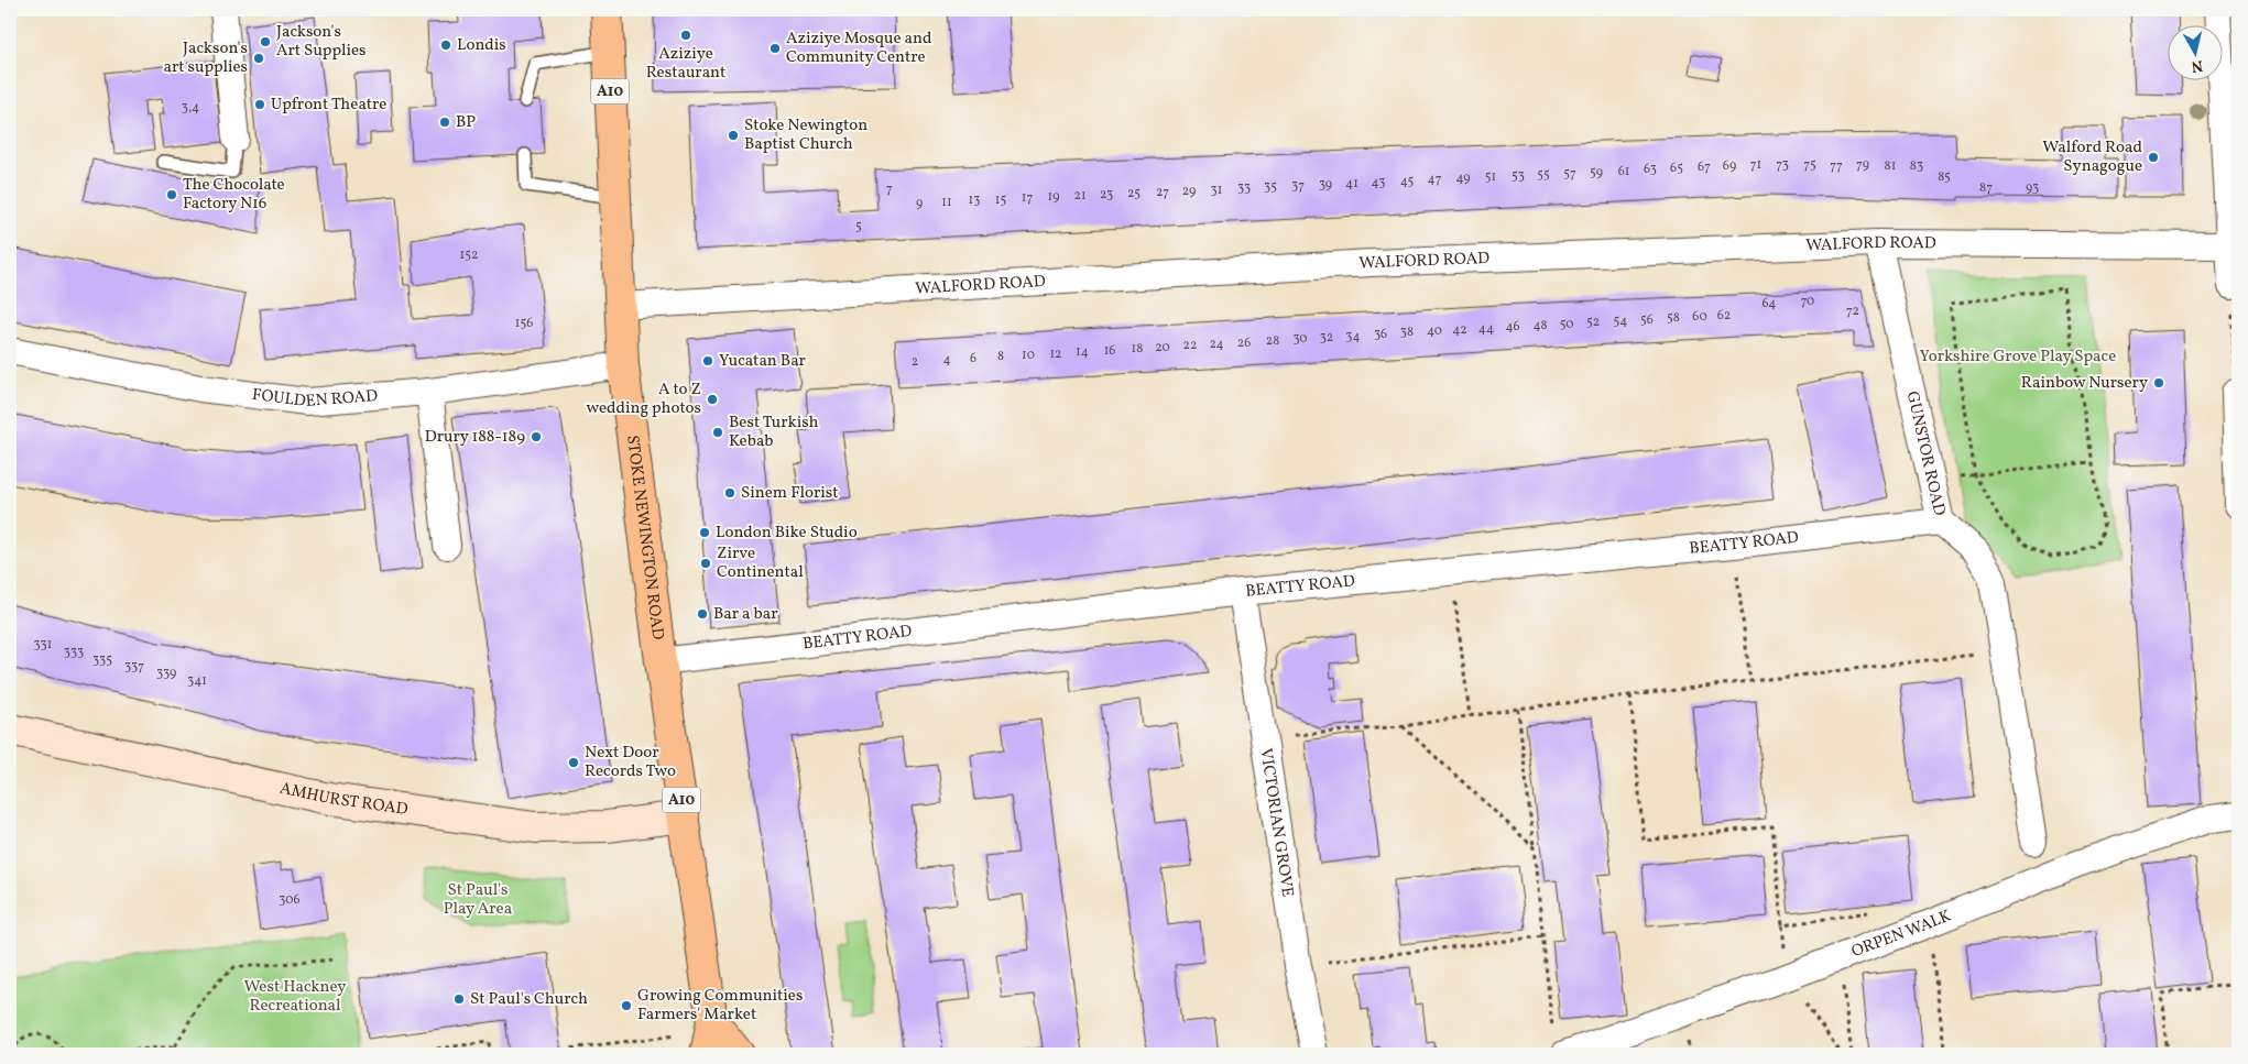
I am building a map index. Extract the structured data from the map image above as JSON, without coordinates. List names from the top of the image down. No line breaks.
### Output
{"streets":{"highway":["A10","STOKE NEWINGTON ROAD"],"street":["WALFORD ROAD","FOULDEN ROAD","GUNSTOR ROAD","BEATTY ROAD","AMHURST ROAD","VICTORIAN GROVE","ORPEN WALK"]},"crossings":[["A10","STOKE NEWINGTON ROAD"],["WALFORD ROAD","GUNSTOR ROAD"],["WALFORD ROAD","STOKE NEWINGTON ROAD"],["FOULDEN ROAD","STOKE NEWINGTON ROAD"],["GUNSTOR ROAD","BEATTY ROAD"],["STOKE NEWINGTON ROAD","BEATTY ROAD"],["STOKE NEWINGTON ROAD","AMHURST ROAD"],["BEATTY ROAD","VICTORIAN GROVE"]],"parks":["Yorkshire Grove Play Space","St Paul's Play Area","West Hackney Recreational"],"places":["Aziziye Restaurant","Jackson's Art Supplies","Londis","Aziziye Mosque and Community Centre","Jackson's art supplies","Upfront Theatre","BP","Stoke Newington Baptist Church","Walford Road Synagogue","The Chocolate Factory N16","Yucatan Bar","Rainbow Nursery","A to Z wedding photos","Best Turkish Kebab","Drury 188-189","Sinem Florist","London Bike Studio","Zirve Continental","Bar a bar","Next Door Records Two","St Paul's Church","Growing Communities Farmers' Market"],"house_numbers":["3,4","71","73","75","79","69","77","81","83","67","65","63","61","59","57","55","53","51","85","49","47","45","43","41","39","37","35","33","87","93","7","31","29","27","25","23","21","19","17","13","15","11","9","5","152","70","64","72","62","60","58","56","54","52","156","50","48","46","44","42","40","38","36","34","32","30","28","26","24","22","20","18","16","14","12","10","8","6","4","2","331","333","335","337","339","341","306"],"north":"bottom"}
